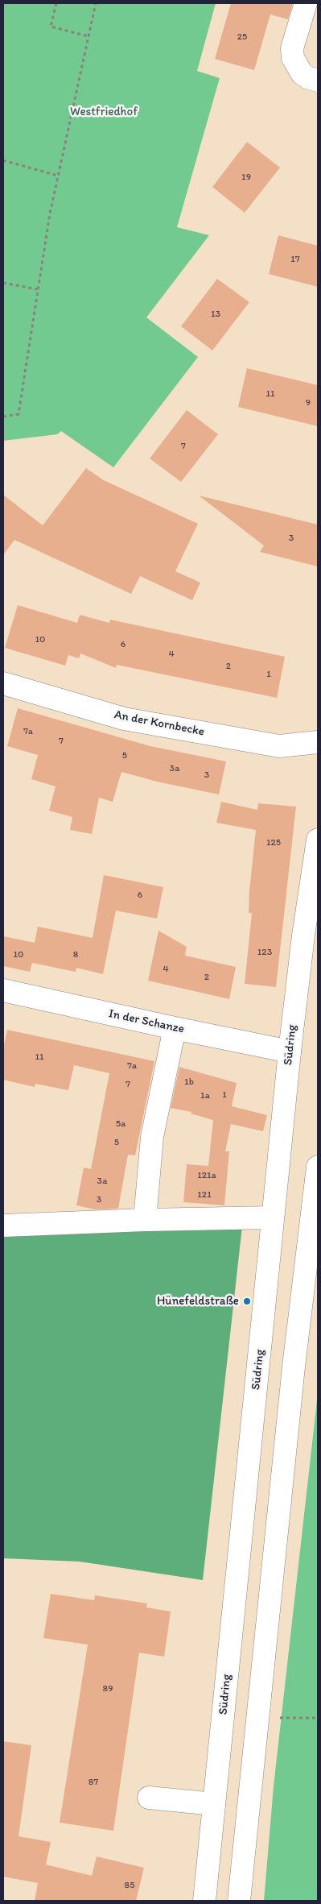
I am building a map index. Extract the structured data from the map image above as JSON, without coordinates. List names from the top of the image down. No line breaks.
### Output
{"streets":{"main road":["An der Kornbecke","In der Schanze","Südring"]},"crossings":[["In der Schanze","Südring"]],"parks":["Westfriedhof"],"places":["Hünefeldstraße"],"house_numbers":["25","19","17","13","11","9","7","3","10","6","4","2","1","7a","7","5","3a","3","125","6","123","10","8","4","2","11","7a","1b","7","1","1a","5a","5","121a","3a","121","3","89","87","85"]}
